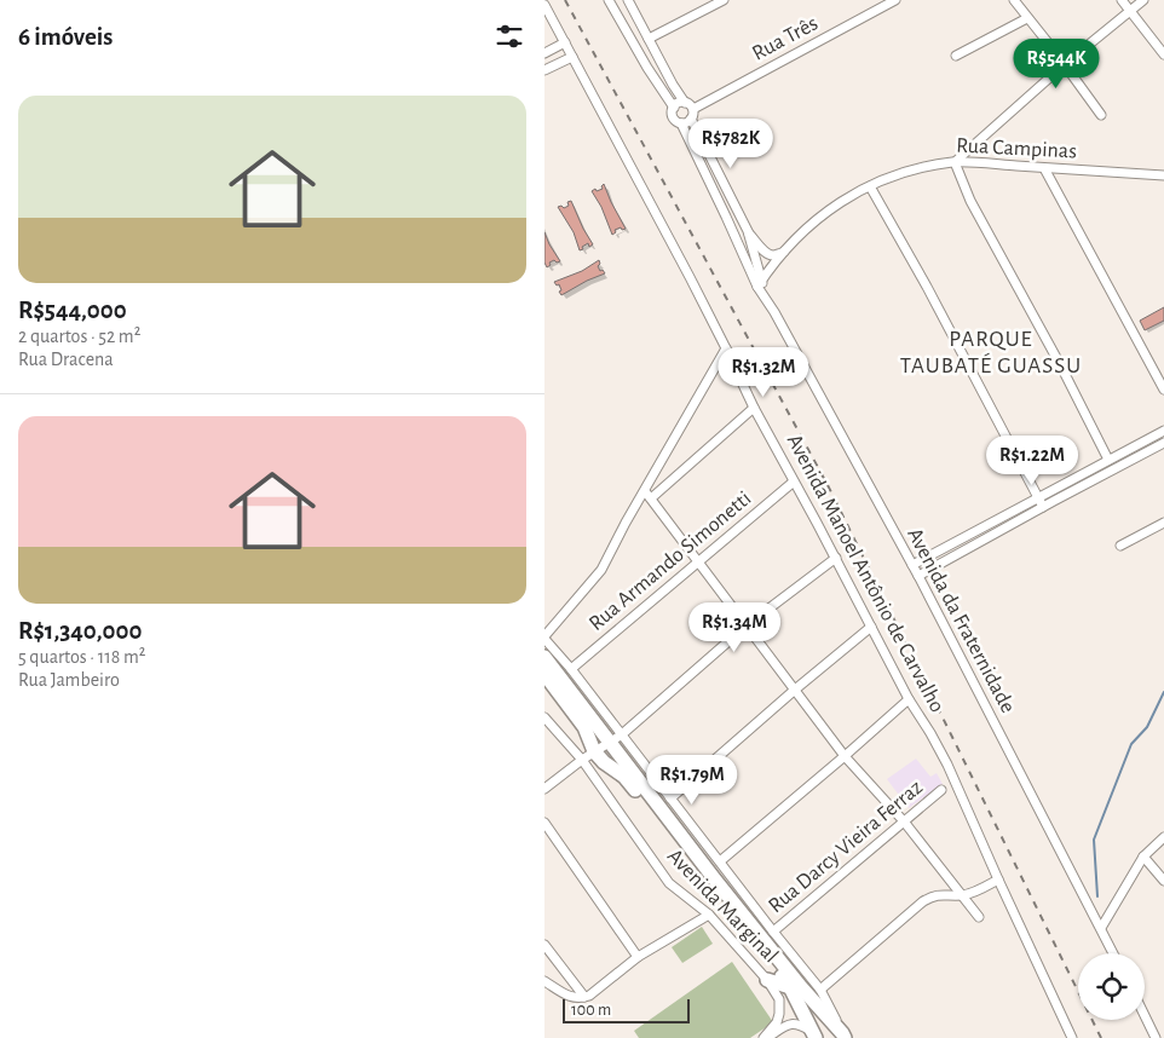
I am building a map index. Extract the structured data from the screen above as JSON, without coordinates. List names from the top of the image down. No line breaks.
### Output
{"streets":{"street":["Rua Três","Rua Campinas","Rua Armando Simonetti","Avenida Manoel Antônio de Carvalho","Avenida da Fraternidade","Rua Darcy Vieira Ferraz","Avenida Marginal"]},"crossings":[["Rua Três","Avenida da Fraternidade"],["Rua Campinas","Avenida da Fraternidade"],["Rua Armando Simonetti","Avenida Manoel Antônio de Carvalho"]],"districts":["PARQUE TAUBATÉ GUASSU"],"scale_bar":"100 m","page":{"heading":"6 imóveis","price":["R$544K","R$782K","R$1.32M","R$1.22M","R$1.34M","R$1.79M"],"list":[{"name":"R$544,000","note":"2 quartos · 52 m² · Rua Dracena"},{"name":"R$1,340,000","note":"5 quartos · 118 m² · Rua Jambeiro"}],"scale":"100 m"}}
